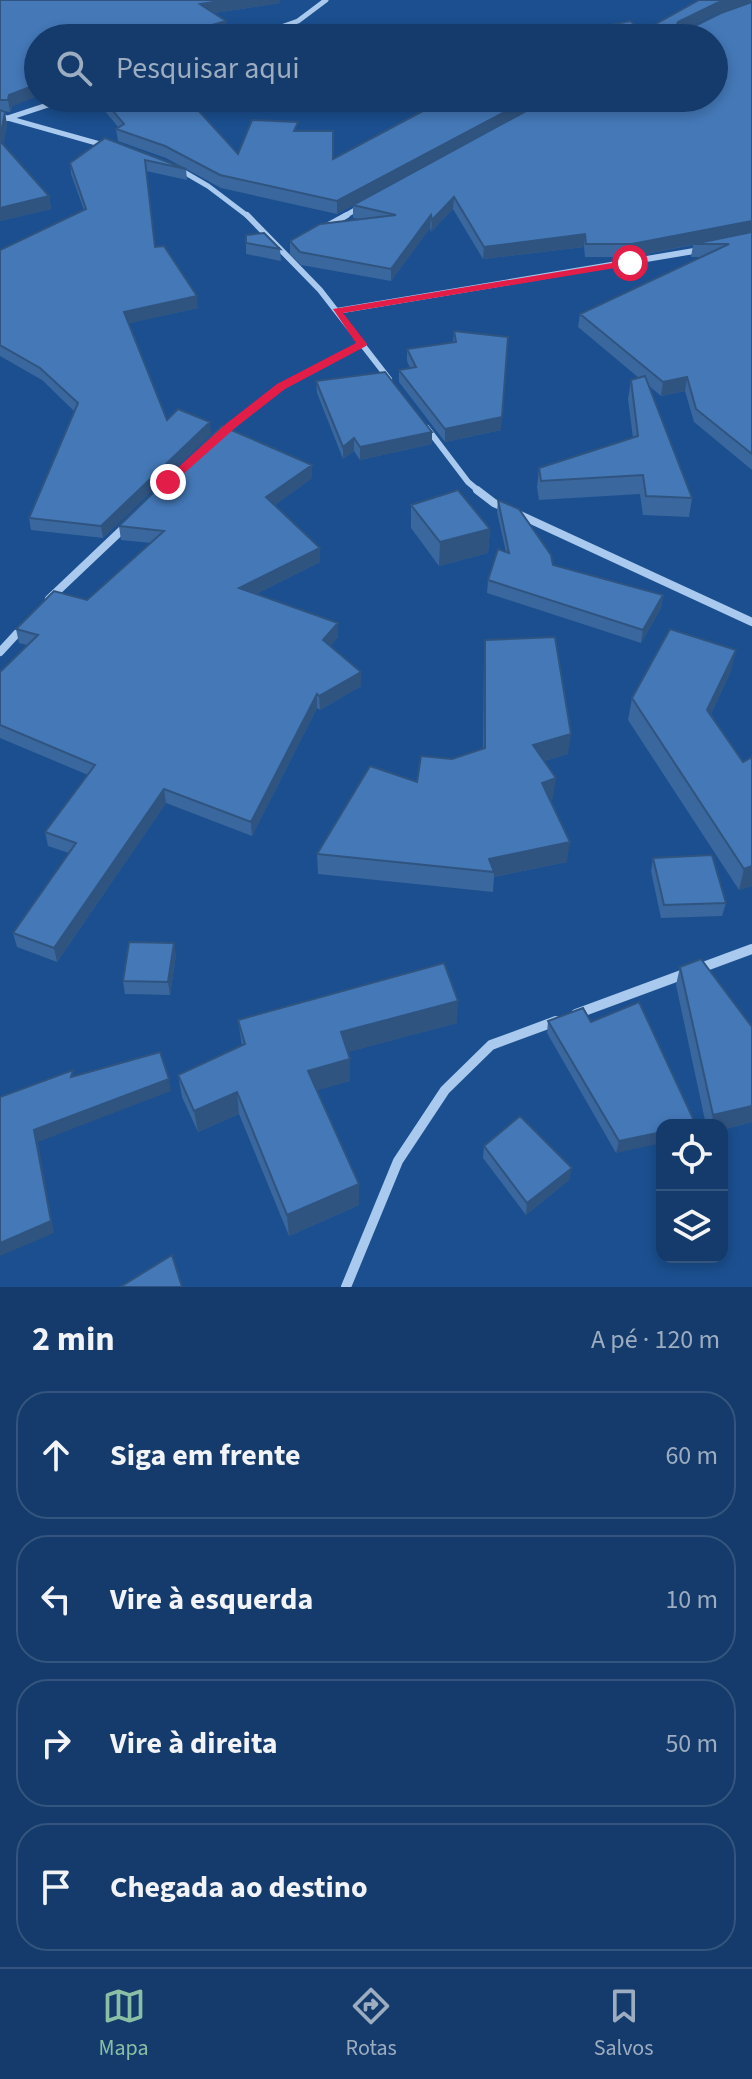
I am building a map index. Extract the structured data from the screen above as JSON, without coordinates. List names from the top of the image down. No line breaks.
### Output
{"page":{"search":"Pesquisar aqui","heading":["2 min","A pé · 120 m"],"list":[["Siga em frente","60 m"],["Vire à esquerda","10 m"],["Vire à direita","50 m"],"Chegada ao destino"],"nav":["Mapa","Rotas","Salvos"]}}
